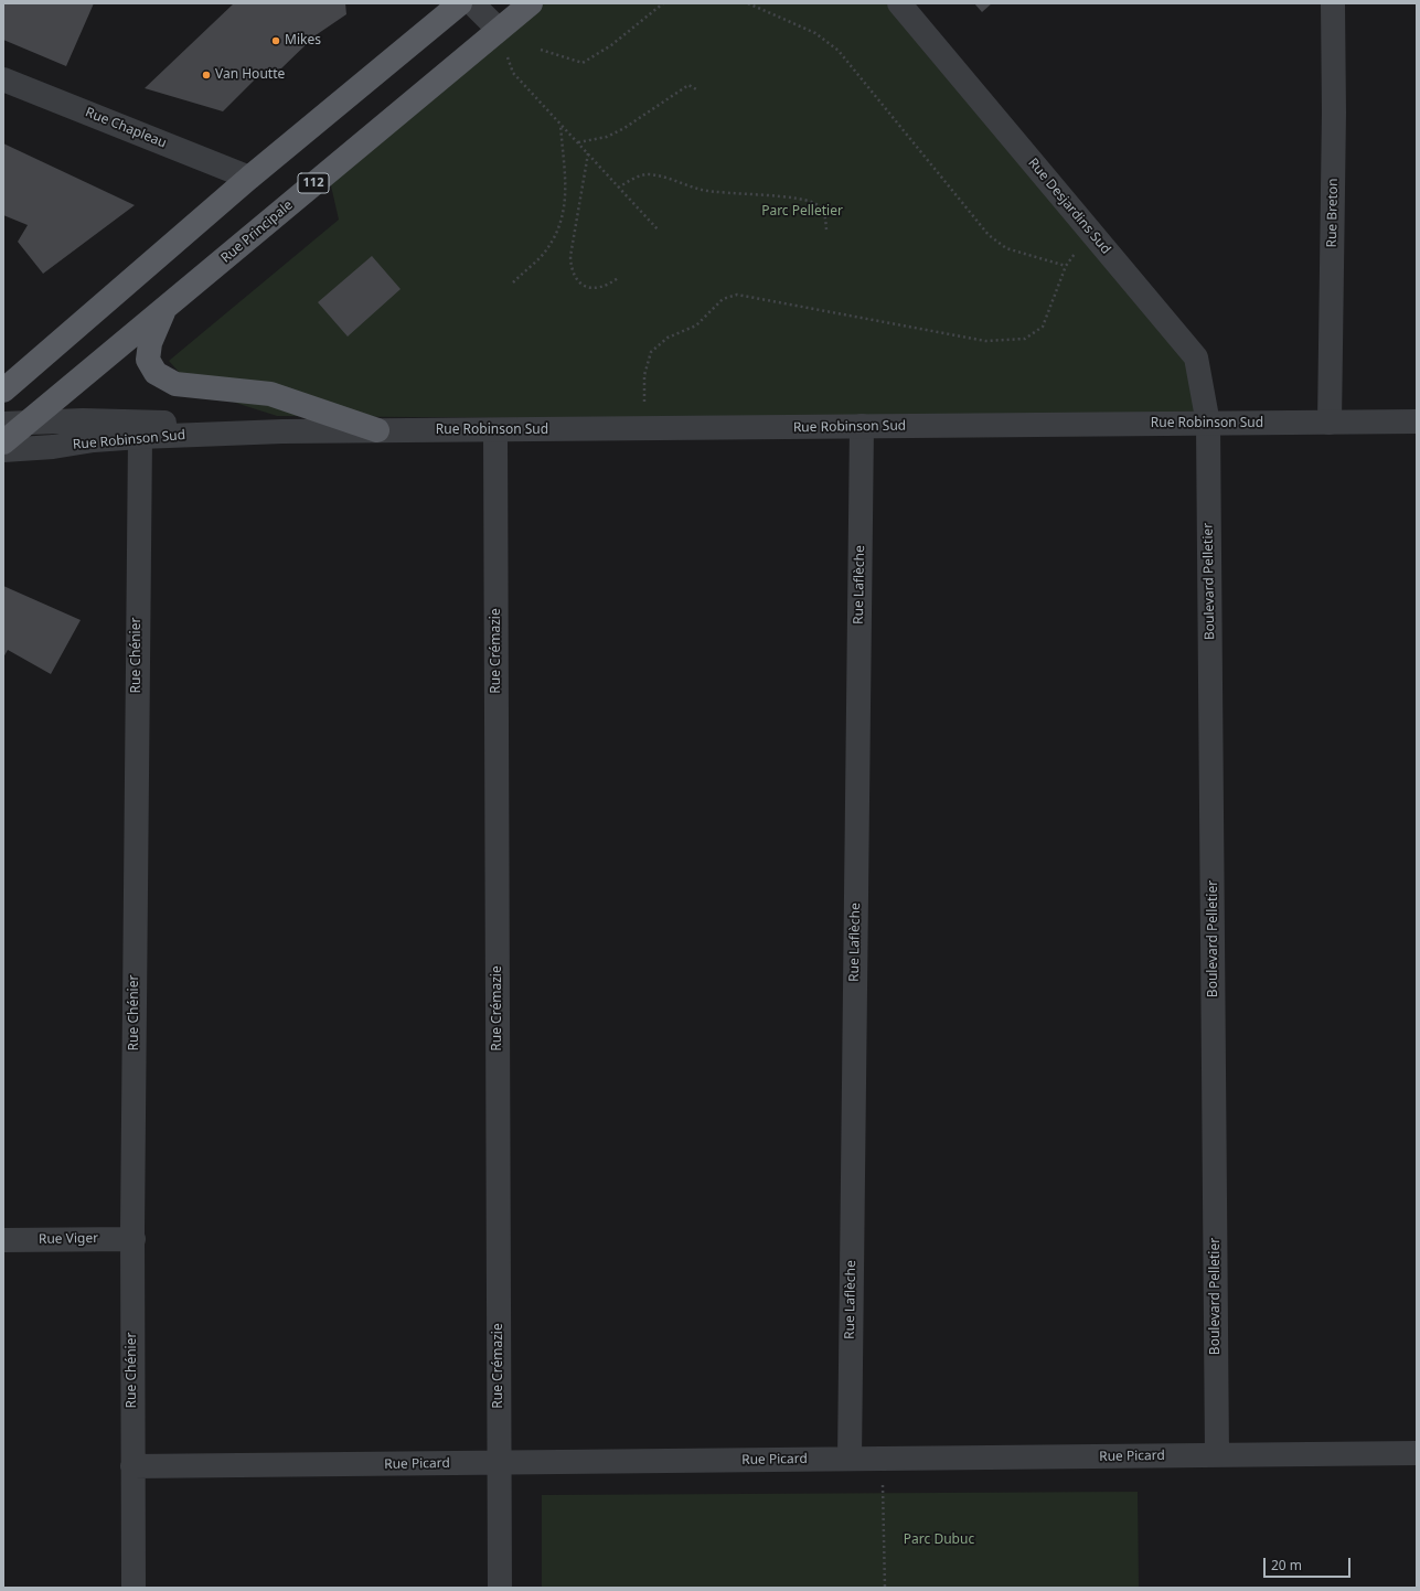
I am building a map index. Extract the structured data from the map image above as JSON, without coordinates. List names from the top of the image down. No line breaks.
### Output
{"streets":{"main road":["112","Rue Principale"],"street":["Rue Chapleau","Rue Desjardins Sud","Rue Breton","Rue Robinson Sud","Boulevard Pelletier","Rue Laflèche","Rue Crémazie","Rue Chénier","Rue Viger","Rue Picard"]},"crossings":[["Rue Desjardins Sud","Rue Robinson Sud"],["Rue Desjardins Sud","Boulevard Pelletier"],["Rue Breton","Rue Robinson Sud"],["Rue Principale","Rue Robinson Sud"],["Rue Robinson Sud","Boulevard Pelletier"],["Rue Robinson Sud","Rue Laflèche"],["Rue Robinson Sud","Rue Crémazie"],["Rue Robinson Sud","Rue Chénier"],["Boulevard Pelletier","Rue Picard"],["Rue Laflèche","Rue Picard"],["Rue Crémazie","Rue Picard"],["Rue Chénier","Rue Viger"],["Rue Chénier","Rue Picard"]],"parks":["Parc Pelletier","Parc Dubuc"],"places":["Mikes","Van Houtte"],"scale_bar":"20 m"}
